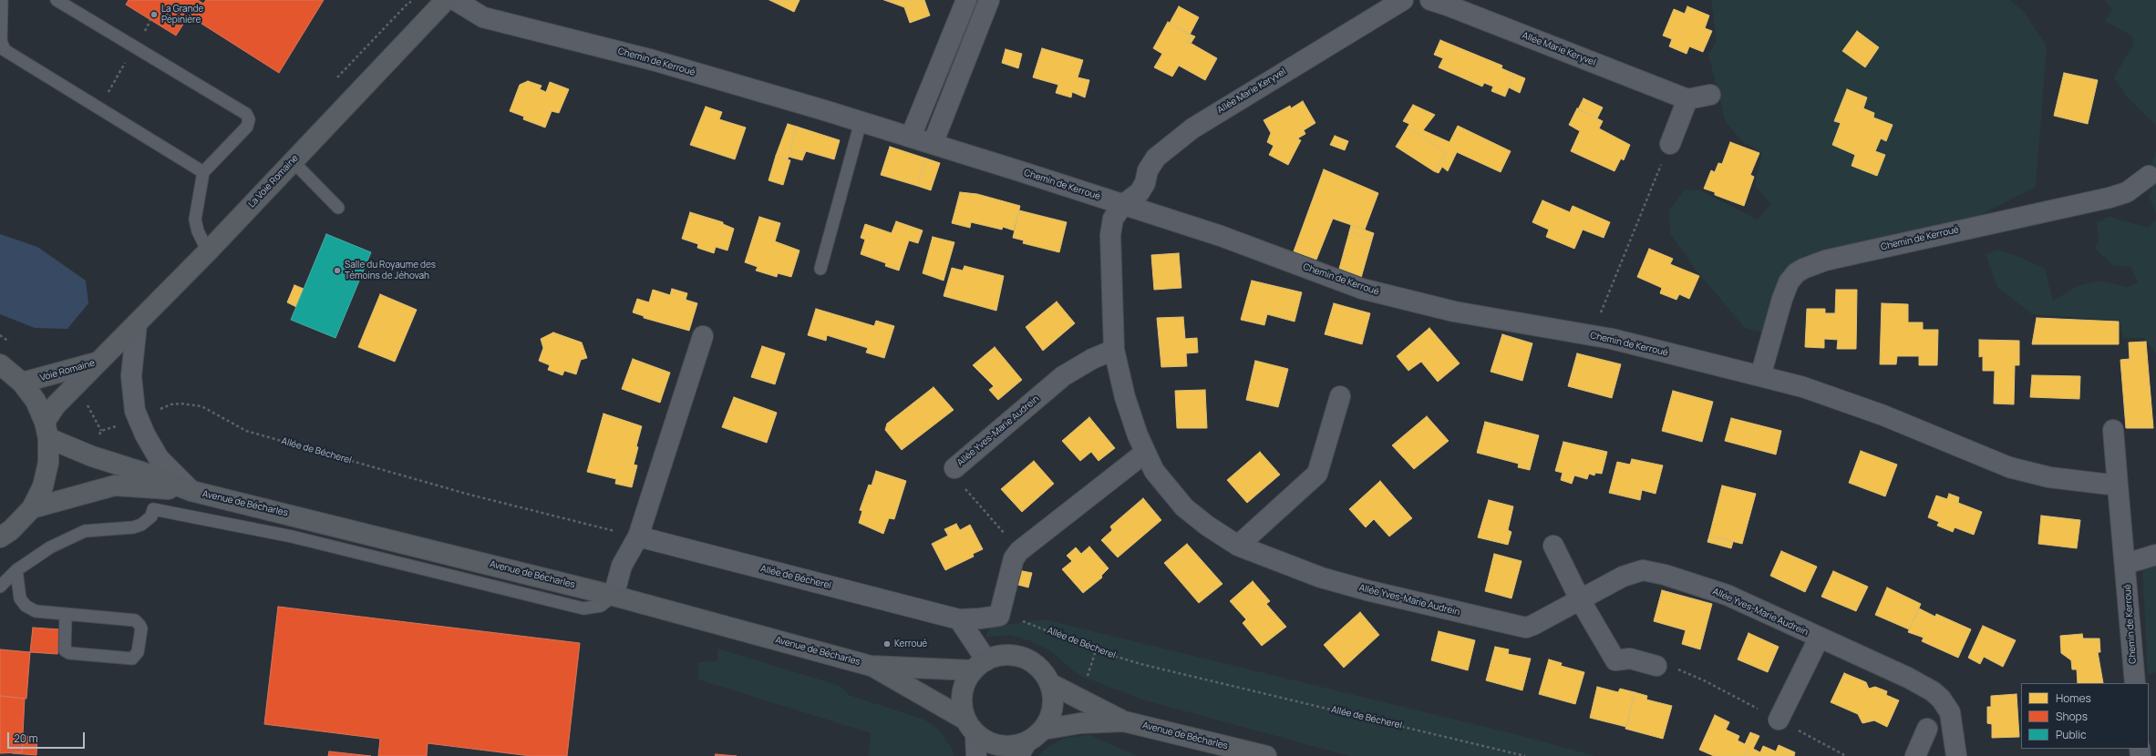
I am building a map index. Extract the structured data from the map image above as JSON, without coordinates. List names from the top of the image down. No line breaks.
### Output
{"streets":{"main road":["La Voie Romaine","Voie Romaine","Avenue de Bécharles"],"street":["Allée Marie Keryvel","Chemin de Kerroué","Allée Yves-Marie Audrein","Allée de Bécherel"]},"crossings":[["Allée Marie Keryvel","Chemin de Kerroué"],["Allée Marie Keryvel","Allée Yves-Marie Audrein"],["Chemin de Kerroué","Allée Yves-Marie Audrein"],["La Voie Romaine","Voie Romaine"],["La Voie Romaine","Avenue de Bécharles"],["Voie Romaine","Avenue de Bécharles"],["Allée de Bécherel","Avenue de Bécharles"]],"places":["La Grande Pépinière","Salle du Royaume des Témoins de Jéhovah","Kerroué"],"legend":["Homes","Shops","Public"],"scale_bar":"20 m"}
